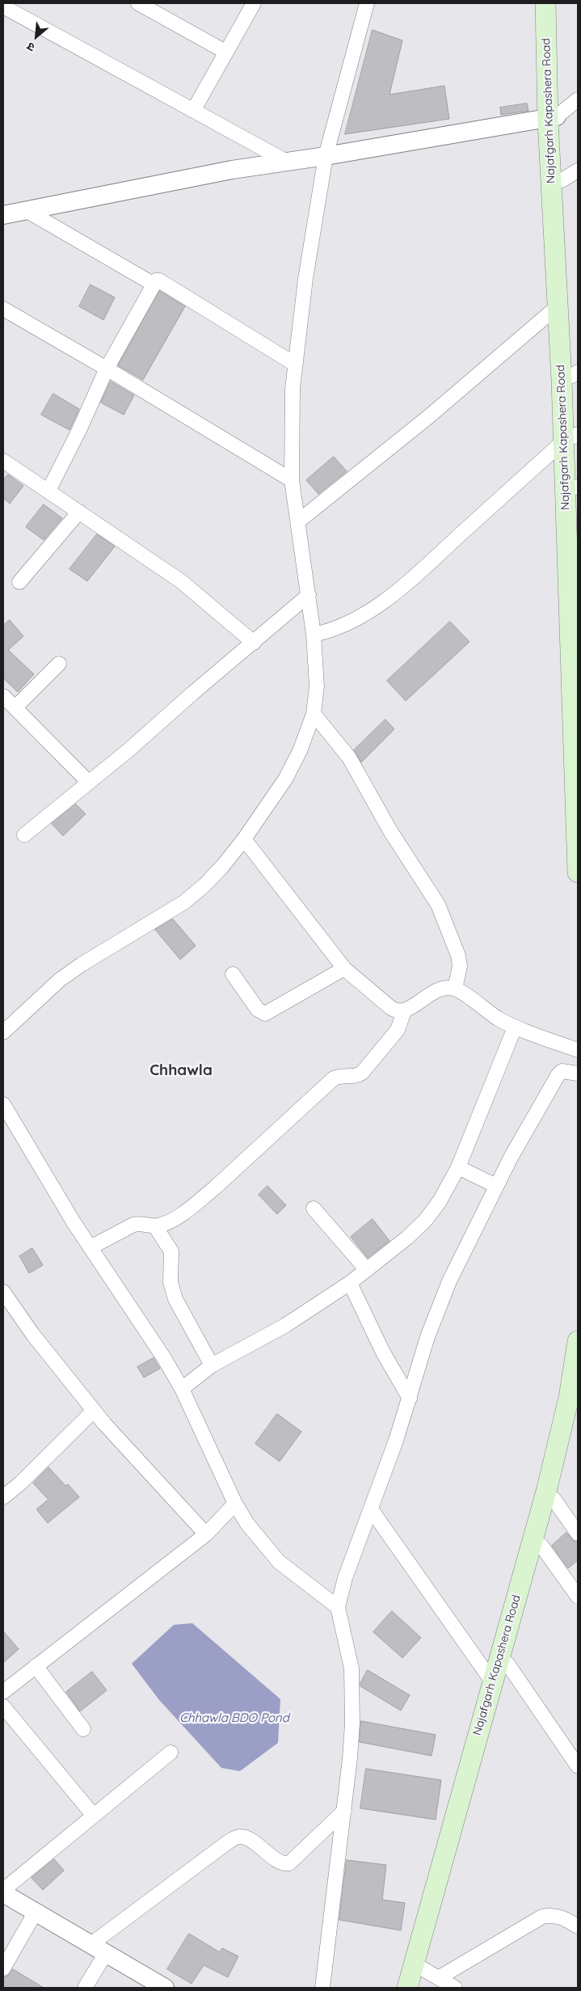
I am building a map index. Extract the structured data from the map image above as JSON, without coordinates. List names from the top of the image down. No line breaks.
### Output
{"streets":{"main road":["Najafgarh Kapashera Road"]},"districts":["Chhawla"],"water":["Chhawla BDO Pond"],"north":"bottom left"}
